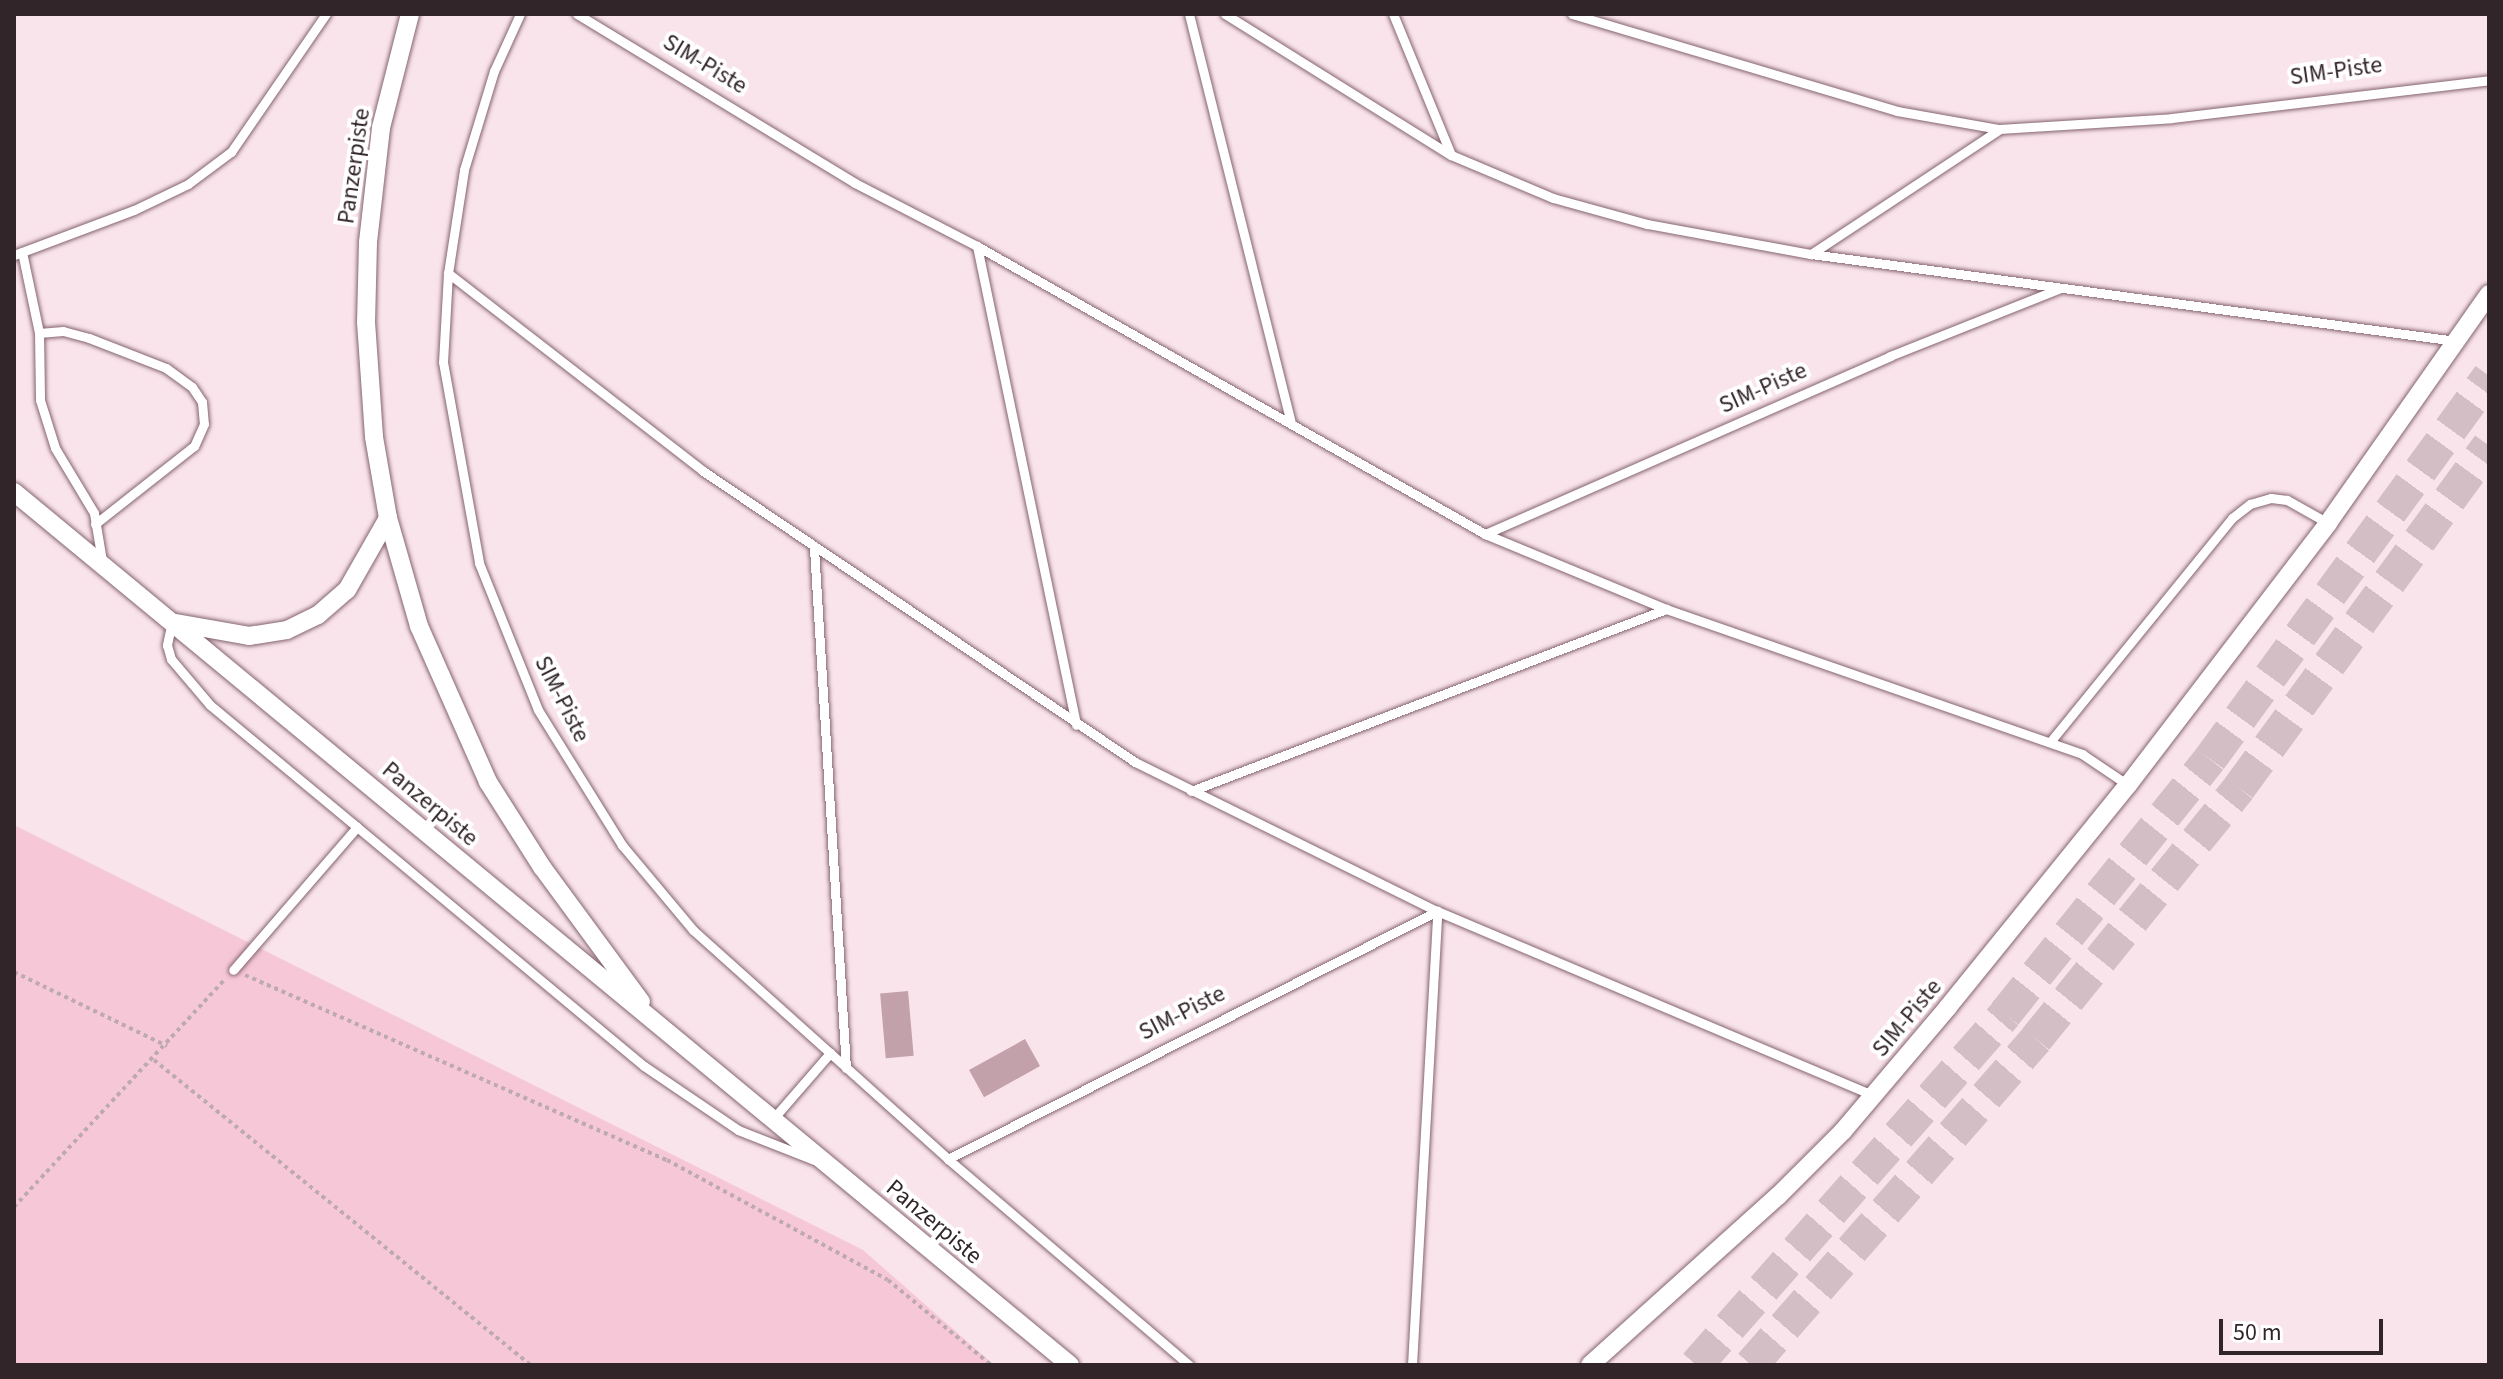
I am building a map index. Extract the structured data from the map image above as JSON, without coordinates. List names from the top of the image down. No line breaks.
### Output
{"streets":{"street":["SIM-Piste","Panzerpiste"]},"scale_bar":"50 m"}
